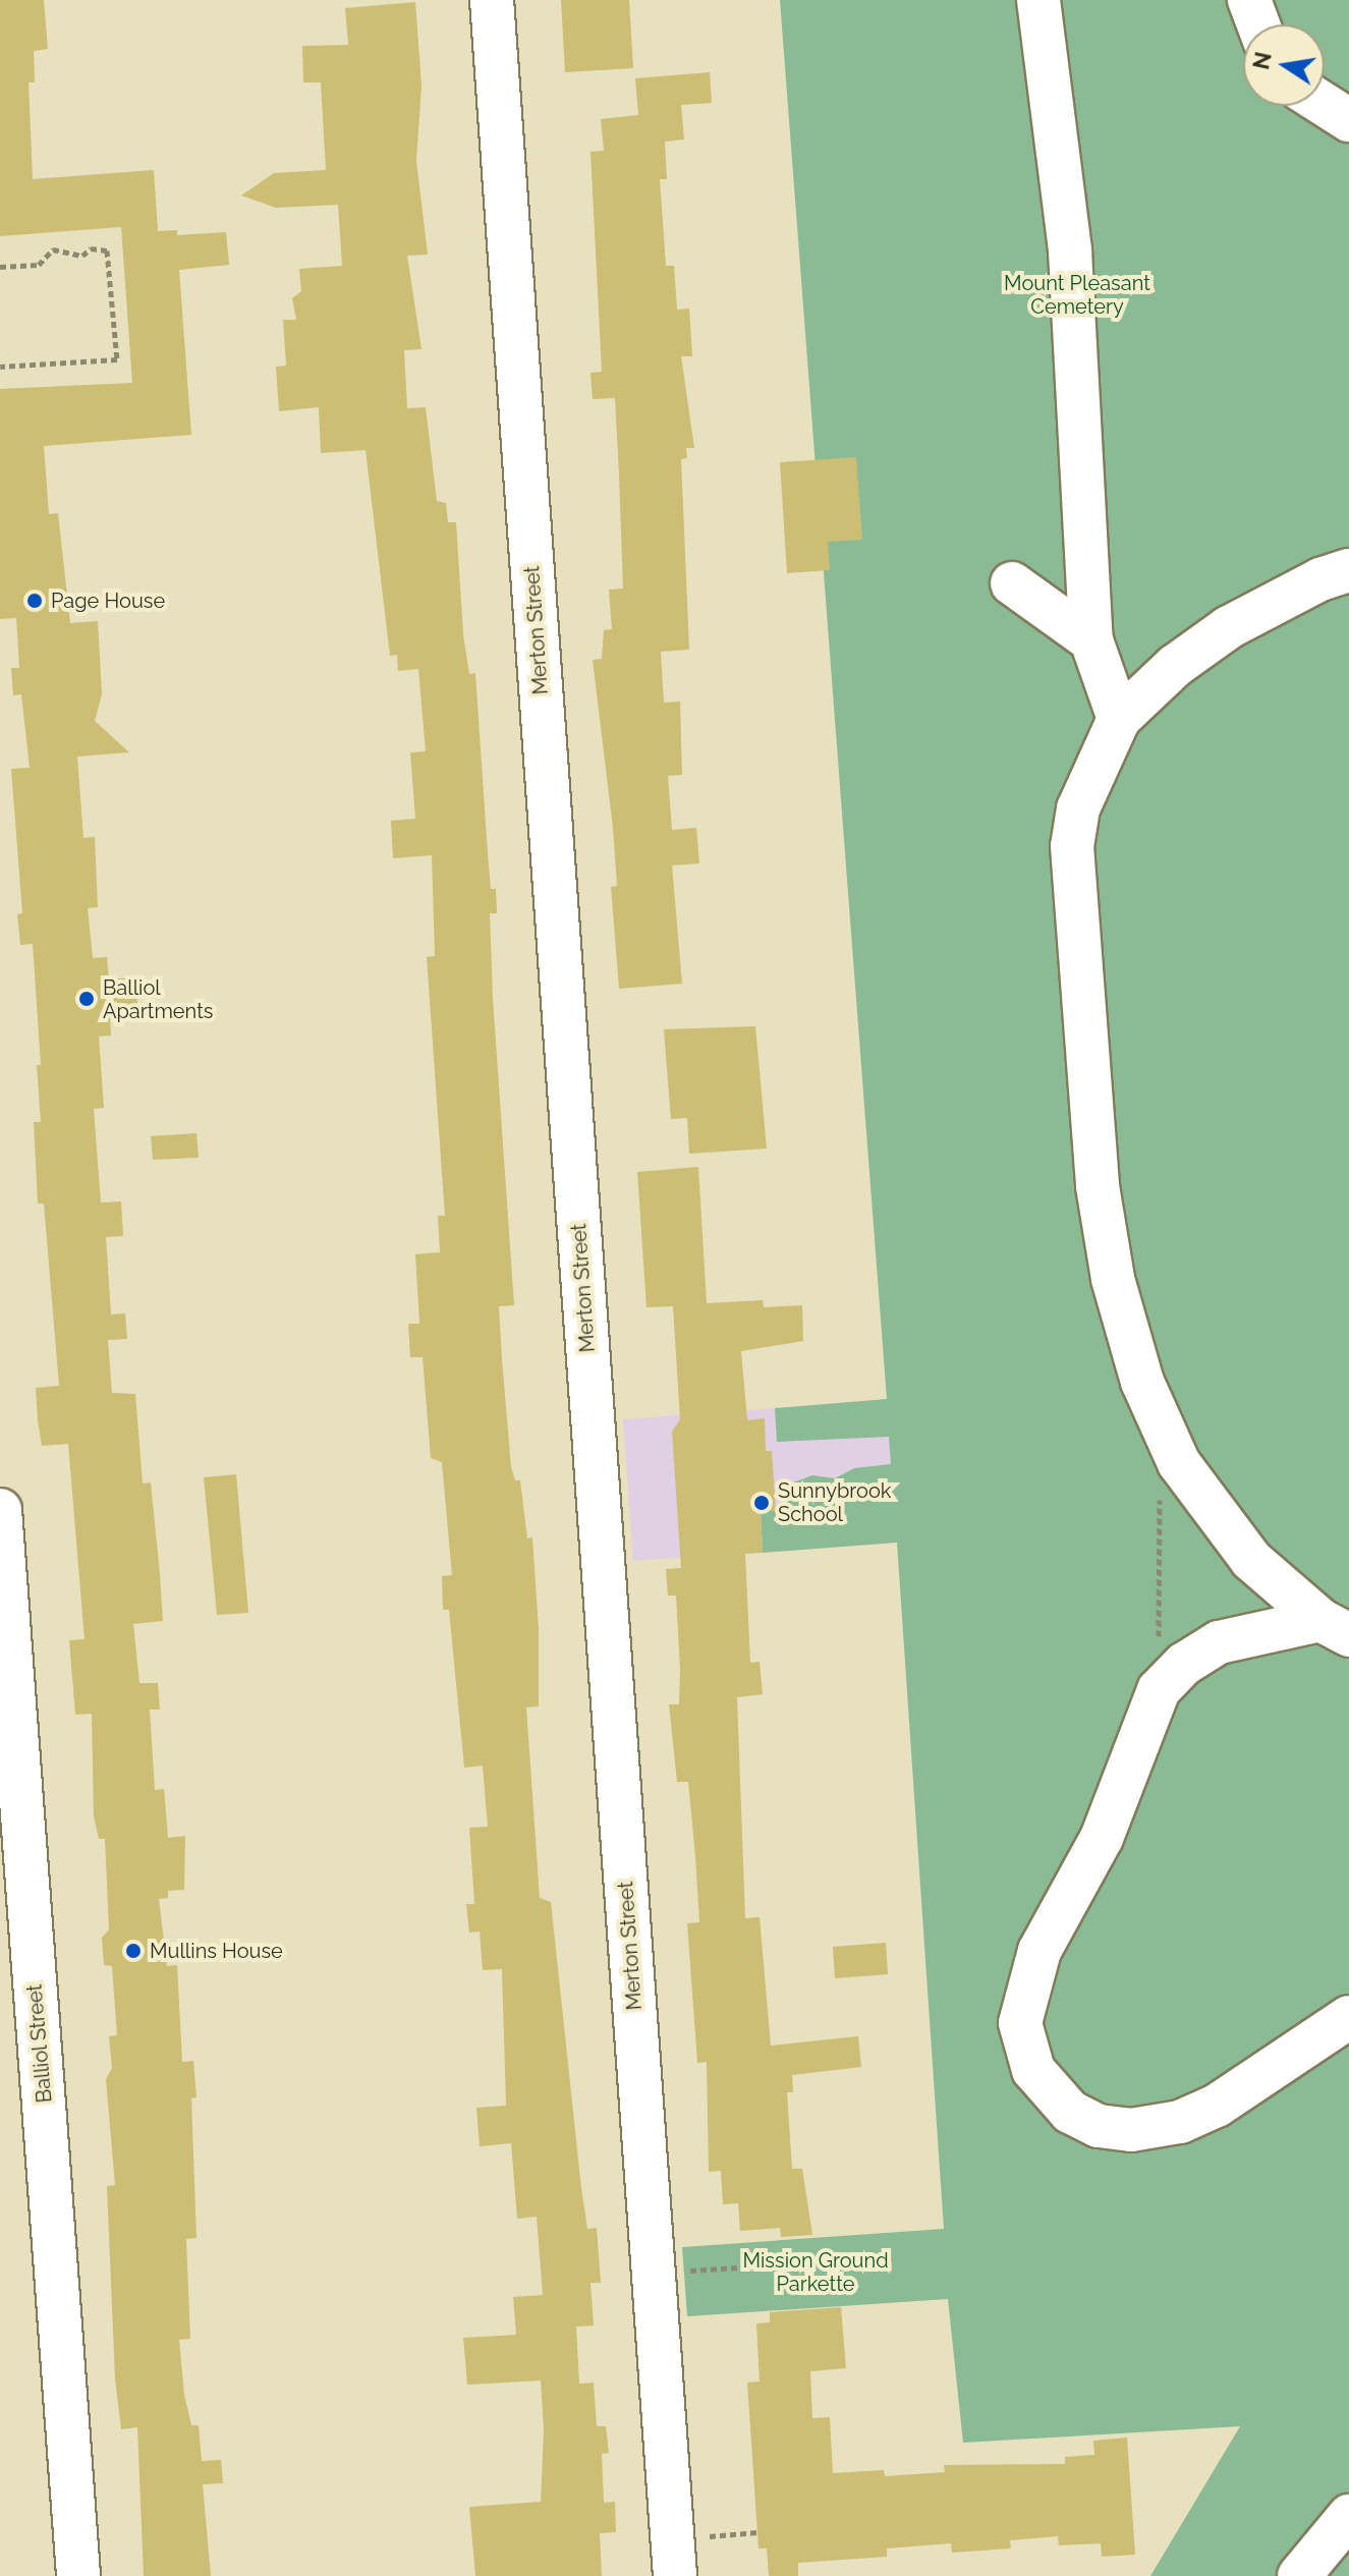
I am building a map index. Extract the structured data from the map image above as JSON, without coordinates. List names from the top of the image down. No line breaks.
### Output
{"streets":{"street":["Merton Street","Balliol Street"]},"parks":["Mount Pleasant Cemetery","Mission Ground Parkette"],"places":["Page House","Balliol Apartments","Sunnybrook School","Mullins House"],"north":"left"}
